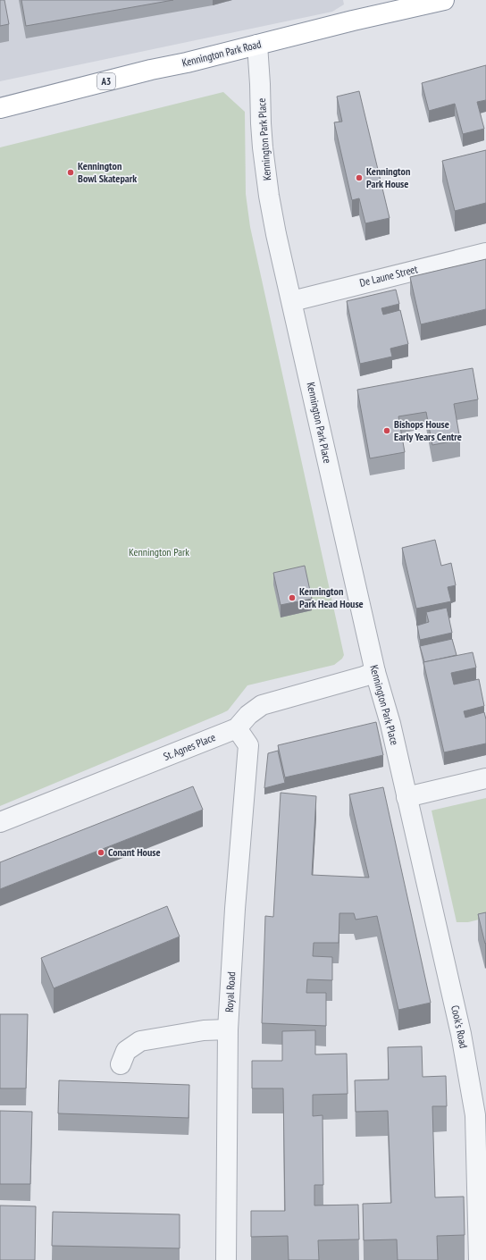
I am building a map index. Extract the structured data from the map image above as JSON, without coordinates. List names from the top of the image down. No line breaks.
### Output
{"streets":{"highway":["Kennington Park Road","A3"],"street":["Kennington Park Place","De Laune Street","St. Agnes Place","Royal Road","Cook's Road"]},"crossings":[["Kennington Park Road","Kennington Park Place"],["Kennington Park Place","De Laune Street"],["Kennington Park Place","St. Agnes Place"],["Kennington Park Place","Cook's Road"],["St. Agnes Place","Royal Road"]],"parks":["Kennington Park"],"places":["Kennington Bowl Skatepark","Kennington Park House","Bishops House Early Years Centre","Kennington Park Head House","Conant House"]}
